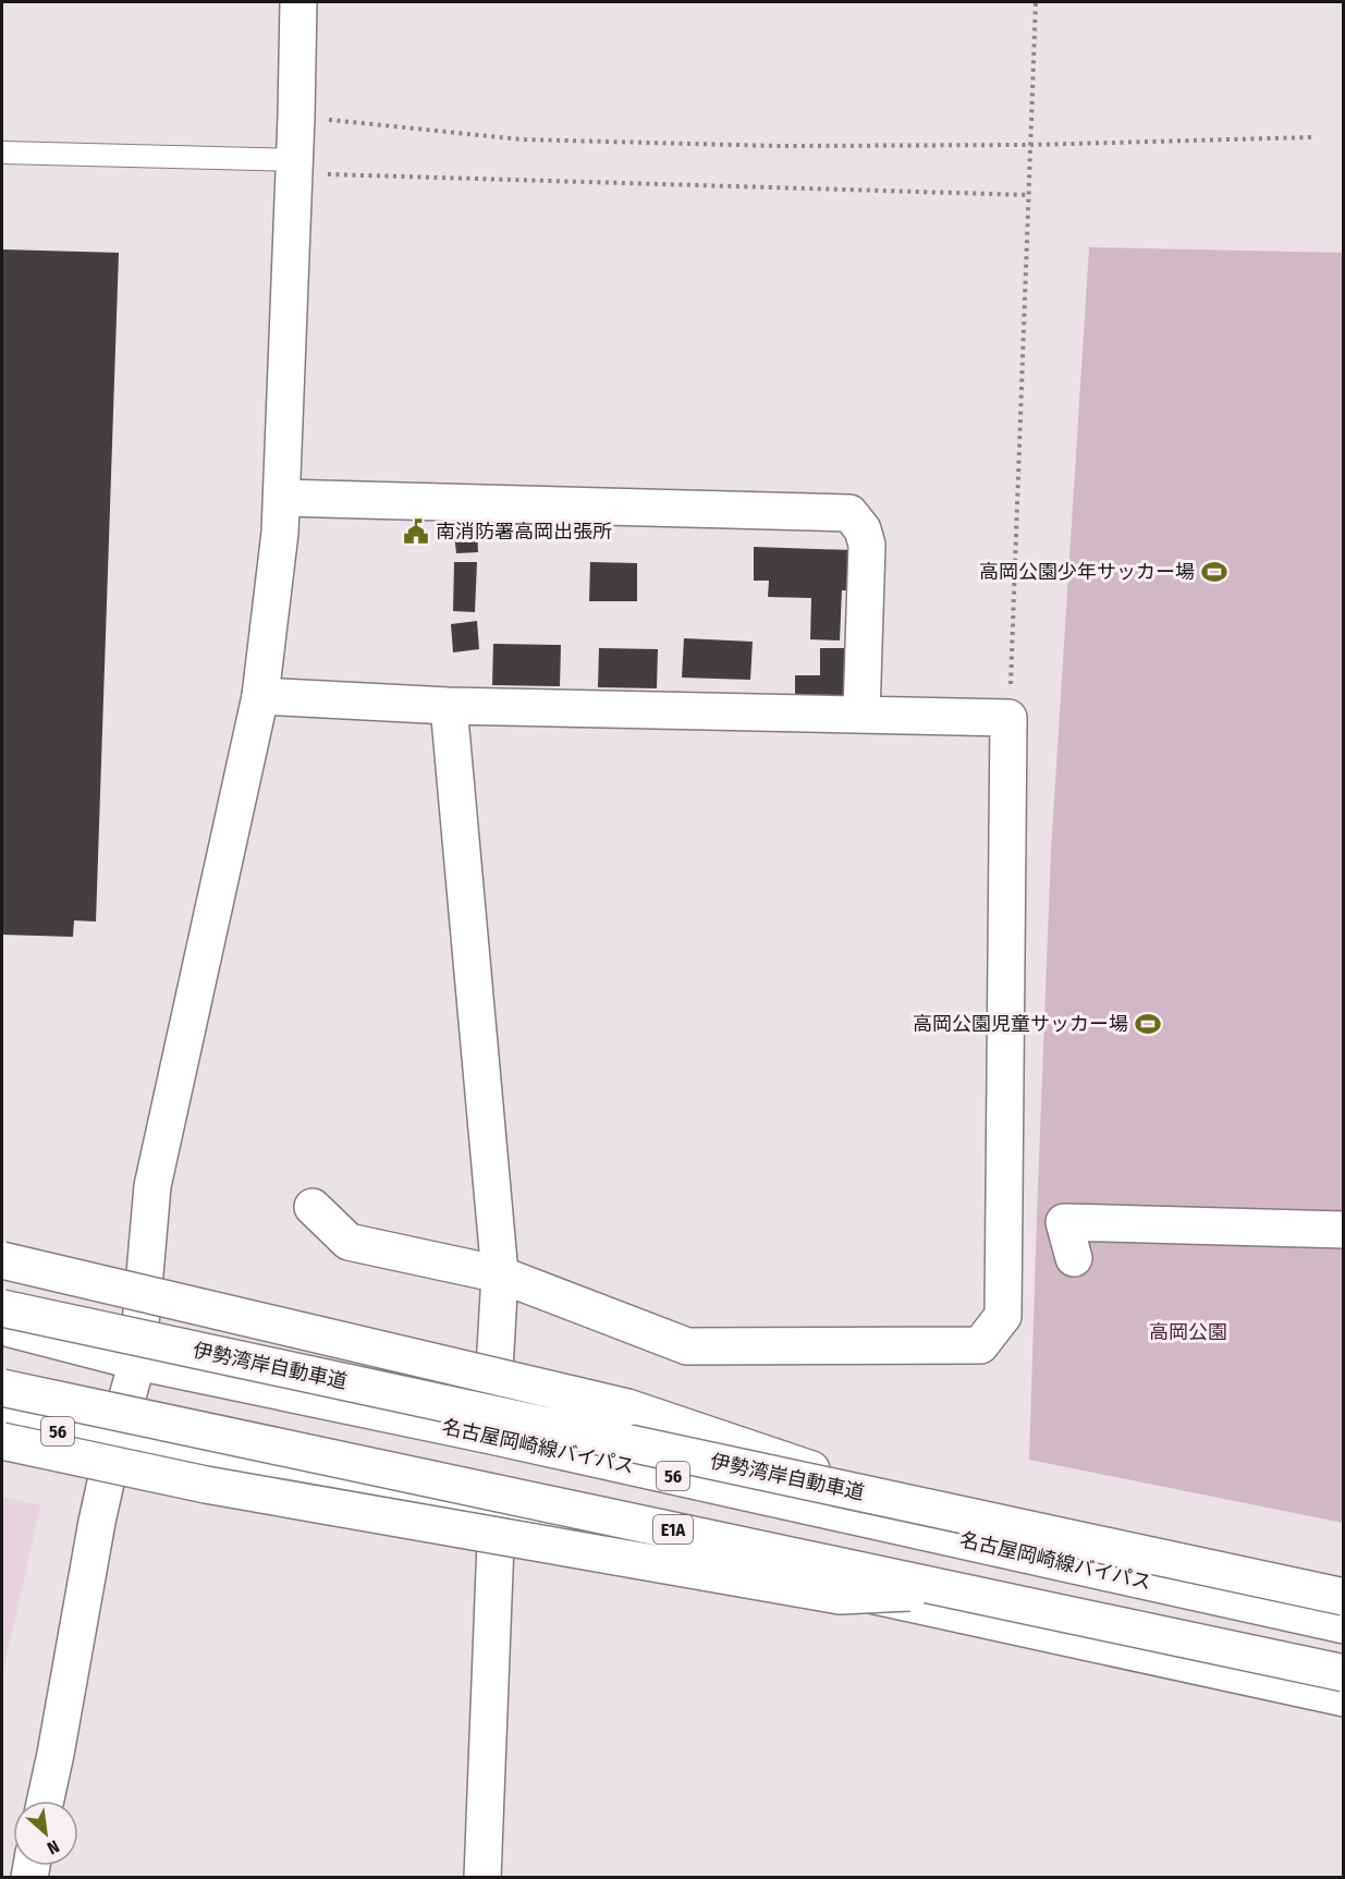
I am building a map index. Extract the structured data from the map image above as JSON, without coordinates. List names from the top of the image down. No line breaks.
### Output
{"streets":{"main road":["伊勢湾岸自動車道","56","名古屋岡崎線バイパス","E1A"]},"parks":["高岡公園"],"places":{"public building":["南消防署高岡出張所"],"sports":["高岡公園少年サッカー場","高岡公園児童サッカー場"]},"north":"bottom right"}
